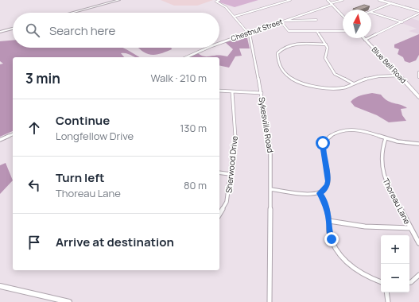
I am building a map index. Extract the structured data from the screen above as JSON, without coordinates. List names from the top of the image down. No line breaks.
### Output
{"streets":{"street":["Chestnut Street","Blue Bell Road","Sykesville Road","Sherwood Drive","Thoreau Lane"]},"crossings":[["Chestnut Street","Sykesville Road"]],"north":"top","page":{"search":"Search here","heading":["3 min","Walk · 210 m"],"list":[["Continue","Longfellow Drive","130 m"],["Turn left","Thoreau Lane","80 m"],"Arrive at destination"],"map_buttons":["+","−"]}}
